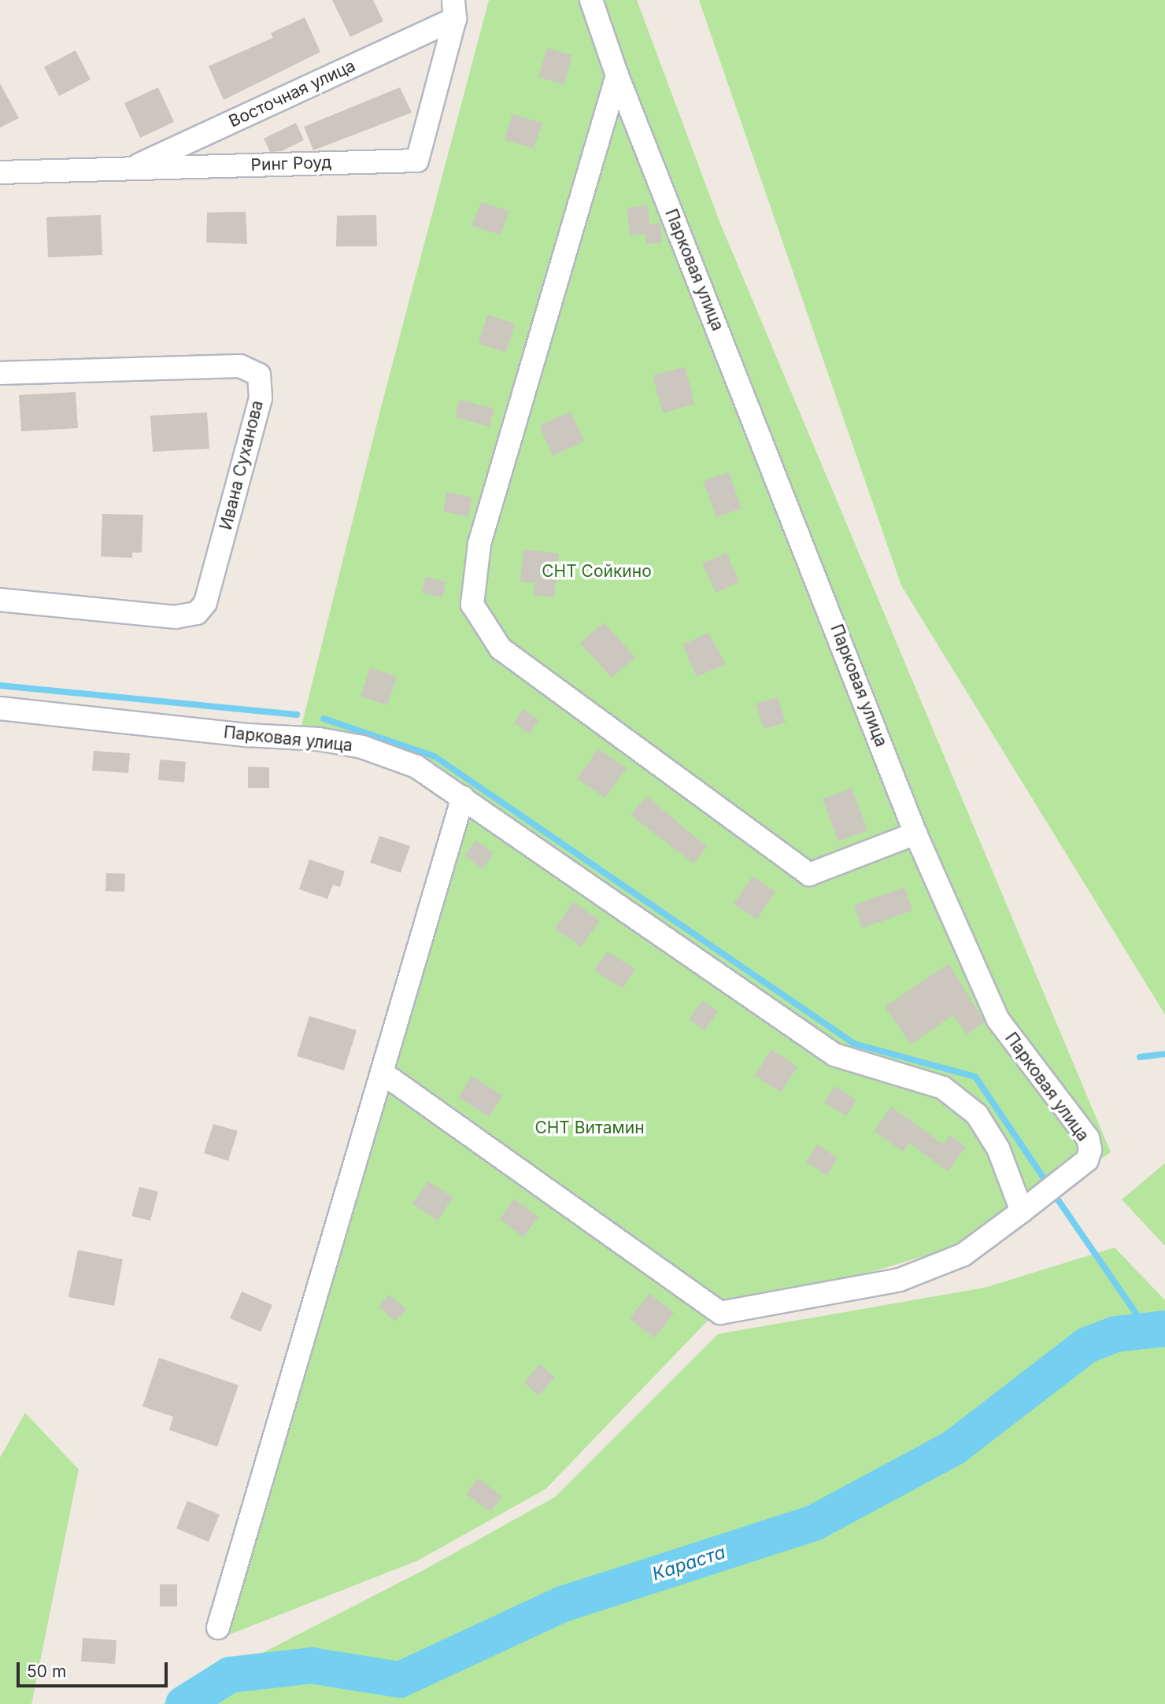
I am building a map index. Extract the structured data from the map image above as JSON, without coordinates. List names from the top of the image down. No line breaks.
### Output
{"streets":{"street":["Восточная улица","Ринг Роуд","Парковая улица","Ивана Суханова"]},"crossings":[["Восточная улица","Ринг Роуд"]],"water":["Караста"],"parks":["СНТ Сойкино","СНТ Витамин"],"scale_bar":"50 m"}
